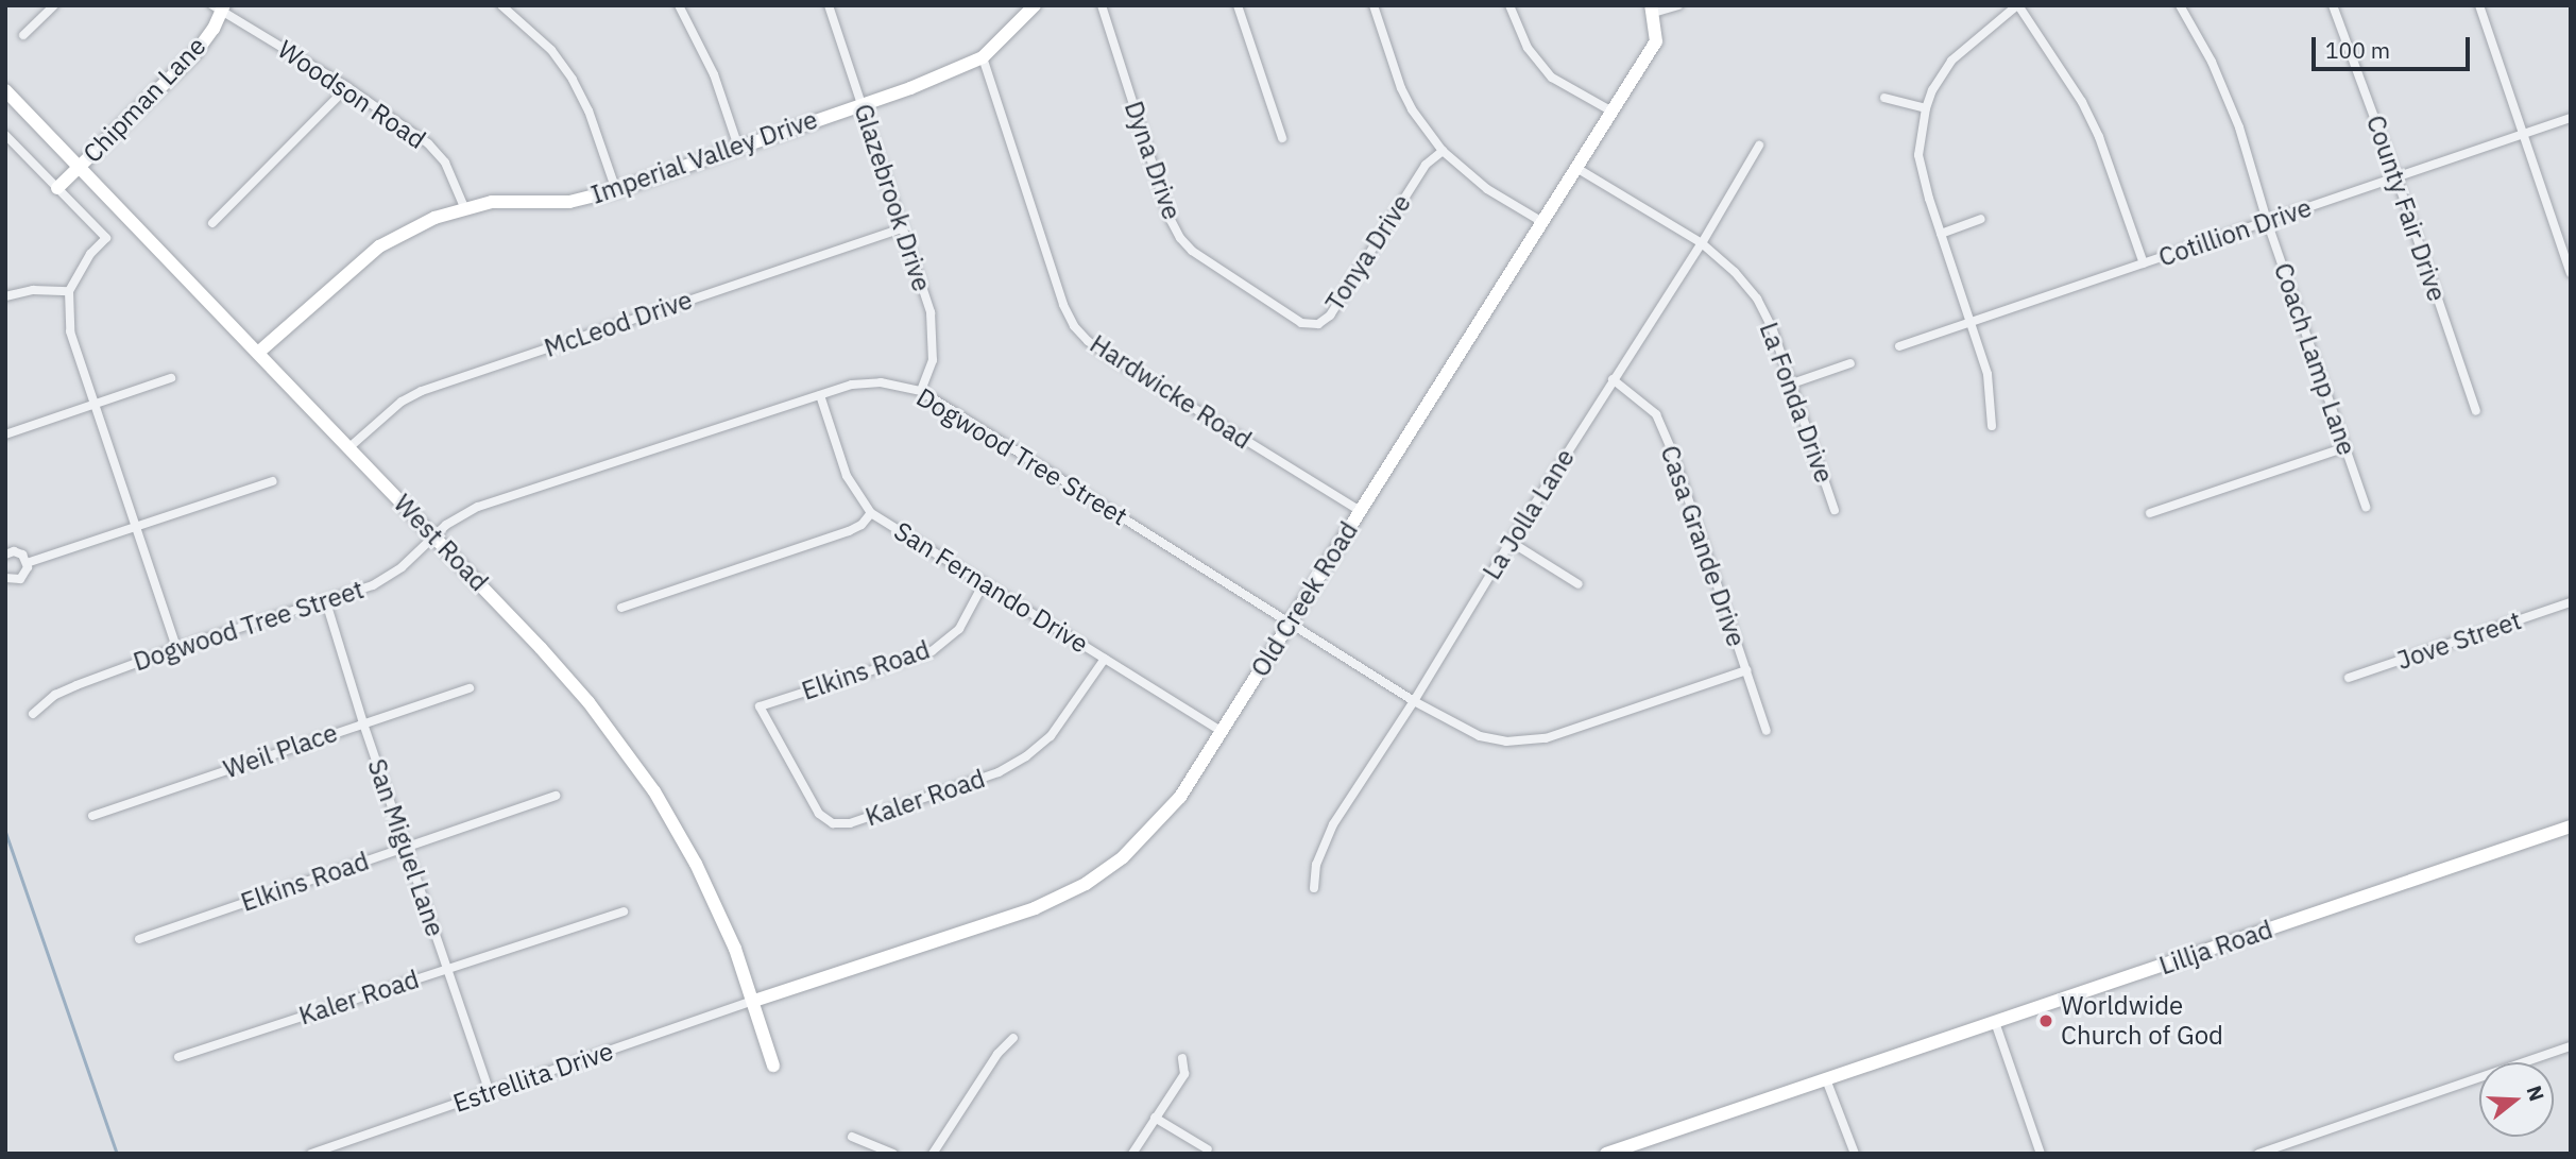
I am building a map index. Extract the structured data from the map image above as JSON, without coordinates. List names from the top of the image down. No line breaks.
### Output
{"streets":{"street":["Woodson Road","Chipman Lane","Imperial Valley Drive","Dyna Drive","Glazebrook Drive","County Fair Drive","Cotillion Drive","Tonya Drive","McLeod Drive","Coach Lamp Lane","Hardwicke Road","La Fonda Drive","Dogwood Tree Street","La Jolla Lane","West Road","Casa Grande Drive","San Fernando Drive","Old Creek Road","Jove Street","Elkins Road","Weil Place","Kaler Road","San Miguel Lane","Lillja Road","Estrellita Drive"]},"crossings":[["Woodson Road","Chipman Lane"],["Woodson Road","Imperial Valley Drive"],["Chipman Lane","West Road"],["Imperial Valley Drive","Glazebrook Drive"],["Imperial Valley Drive","Hardwicke Road"],["Imperial Valley Drive","West Road"],["Dyna Drive","Tonya Drive"],["Glazebrook Drive","McLeod Drive"],["Glazebrook Drive","Dogwood Tree Street"],["County Fair Drive","Cotillion Drive"],["Cotillion Drive","Coach Lamp Lane"],["McLeod Drive","West Road"],["Hardwicke Road","Old Creek Road"],["La Fonda Drive","La Jolla Lane"],["La Fonda Drive","Old Creek Road"],["Dogwood Tree Street","La Jolla Lane"],["Dogwood Tree Street","West Road"],["Dogwood Tree Street","Casa Grande Drive"],["Dogwood Tree Street","San Fernando Drive"],["Dogwood Tree Street","Old Creek Road"],["Dogwood Tree Street","San Miguel Lane"],["La Jolla Lane","Casa Grande Drive"],["West Road","Old Creek Road"],["West Road","Estrellita Drive"],["San Fernando Drive","Old Creek Road"],["San Fernando Drive","Elkins Road"],["San Fernando Drive","Kaler Road"],["Old Creek Road","Estrellita Drive"],["Elkins Road","Kaler Road"],["Elkins Road","San Miguel Lane"],["Weil Place","San Miguel Lane"],["Kaler Road","San Miguel Lane"],["San Miguel Lane","Estrellita Drive"]],"places":["Worldwide Church of God"],"scale_bar":"100 m","north":"right"}
